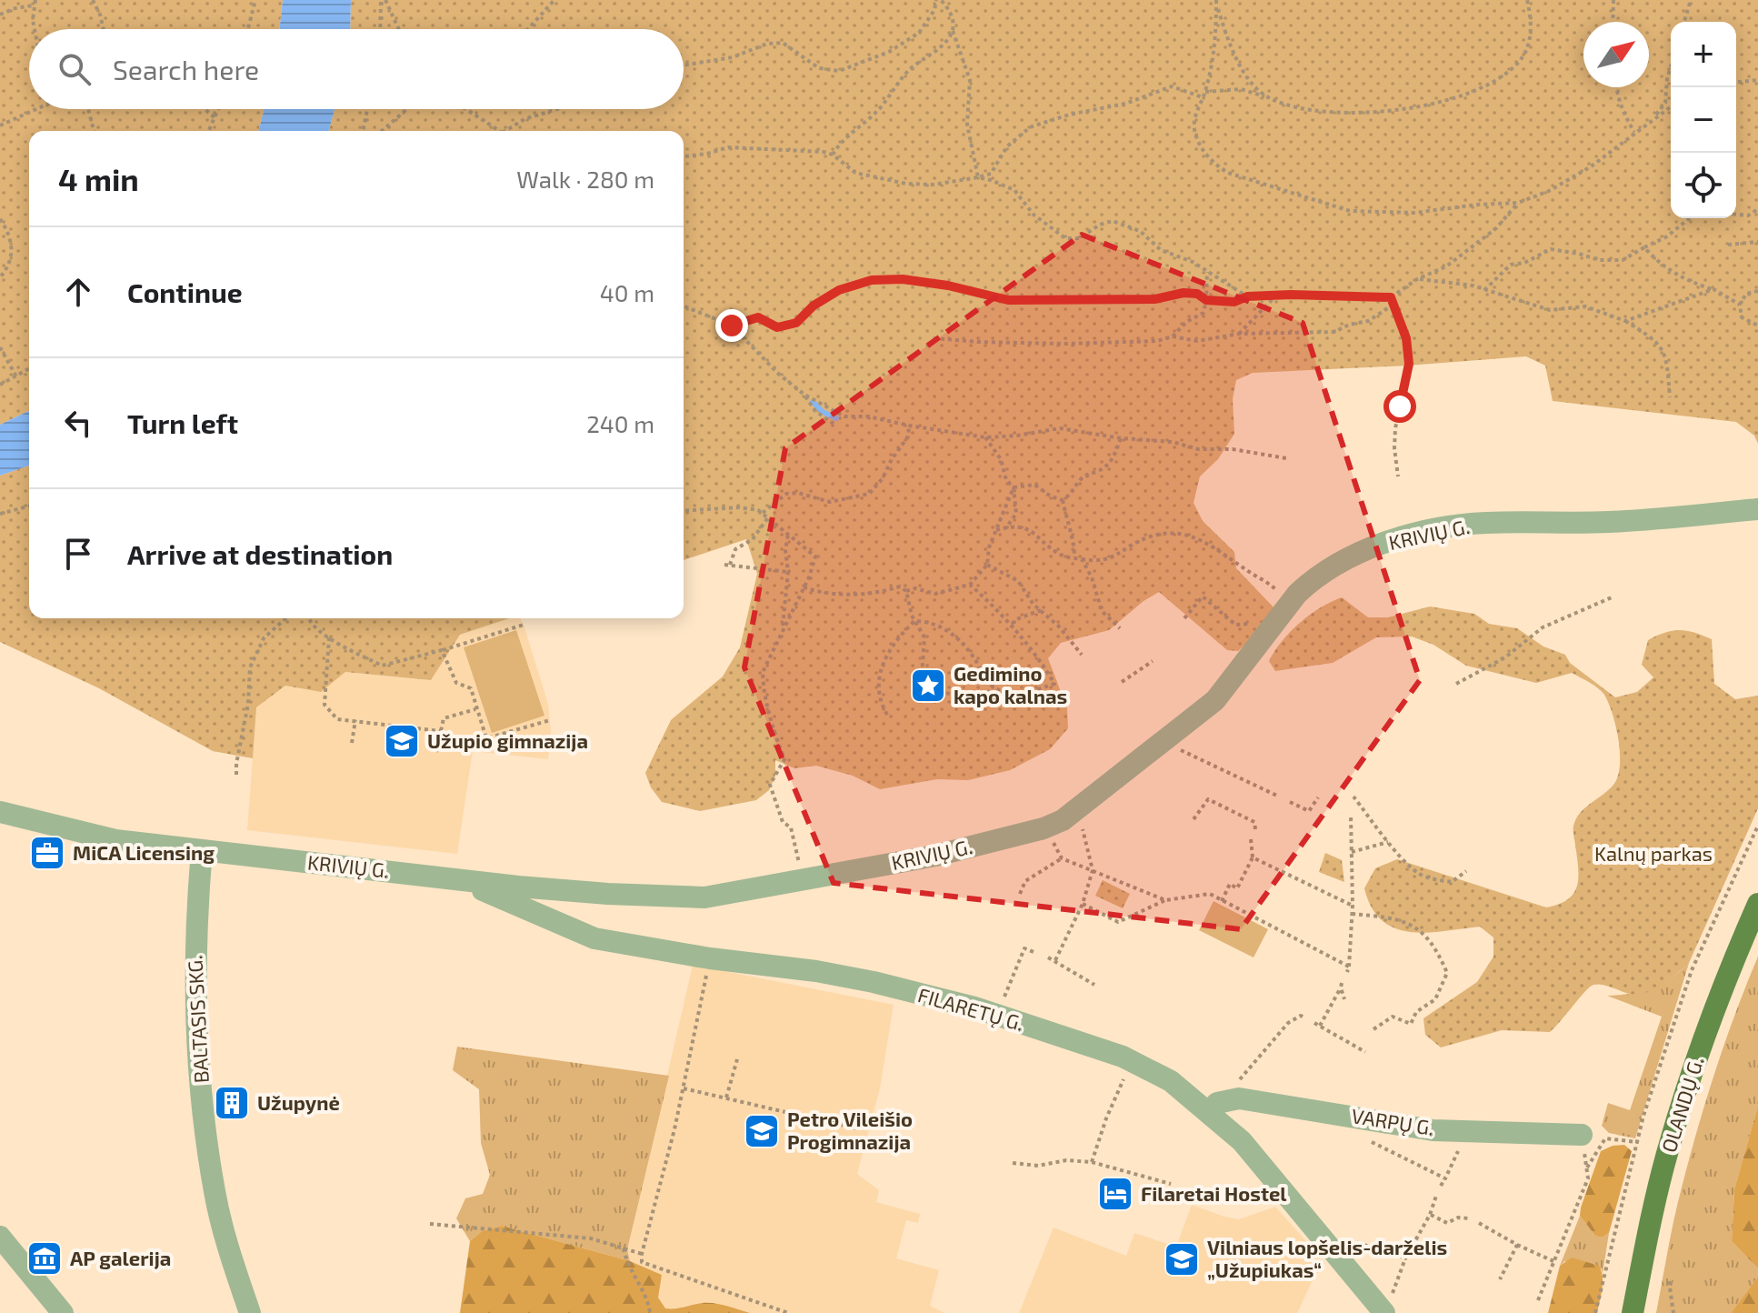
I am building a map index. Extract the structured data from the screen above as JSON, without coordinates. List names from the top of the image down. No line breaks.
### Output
{"streets":{"main road":["OLANDŲ G."],"street":["KRIVIŲ G.","FILARETŲ G.","BALTASIS SKG.","VARPŲ G."]},"crossings":[["KRIVIŲ G.","FILARETŲ G."],["KRIVIŲ G.","BALTASIS SKG."],["FILARETŲ G.","VARPŲ G."]],"parks":["Kalnų parkas"],"places":{"place":["Gedimino kapo kalnas"],"school or university":["Užupio gimnazija","Petro Vileišio Progimnazija","Vilniaus lopšelis-darželis „Užupiukas“"],"office":["MiCA Licensing"],"building":["Užupynė"],"hotel":["Filaretai Hostel"],"museum":["AP galerija"]},"north":"top right","page":{"map_buttons":["+","−"],"search":"Search here","heading":["4 min","Walk · 280 m"],"list":[["Continue","40 m"],["Turn left","240 m"],"Arrive at destination"]}}
